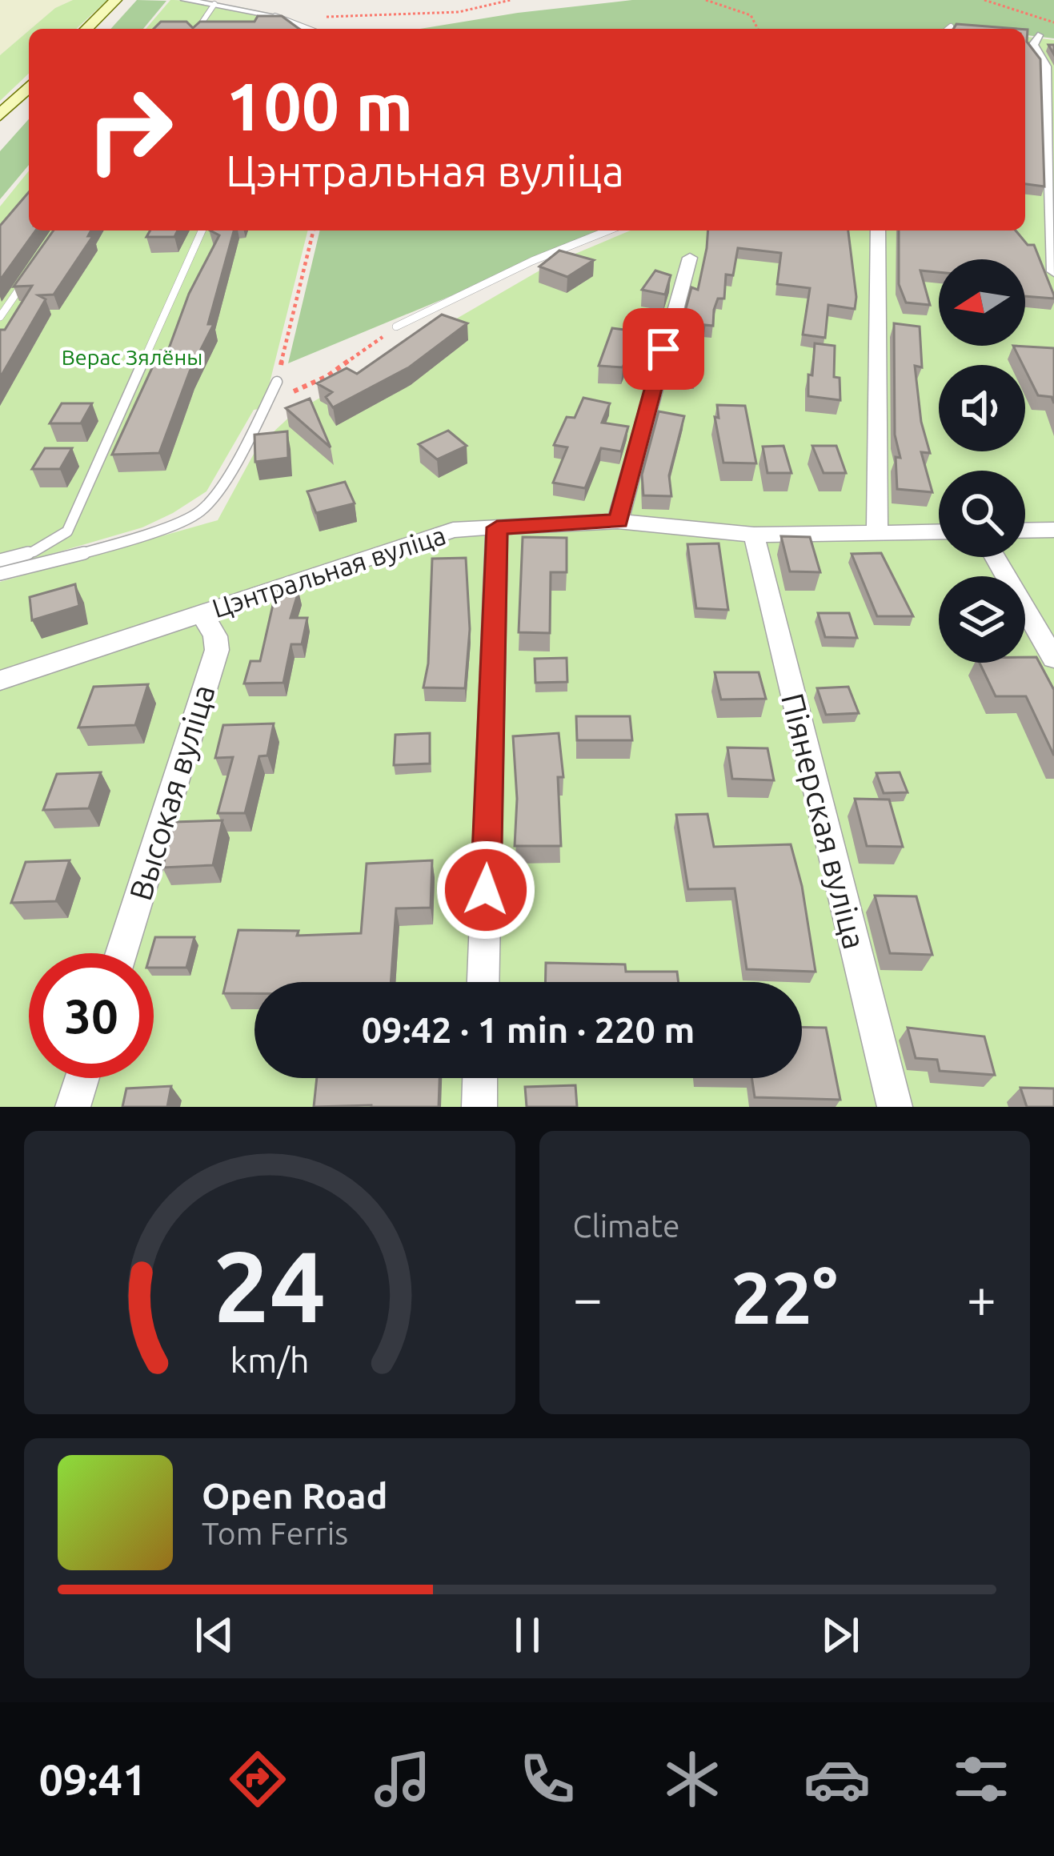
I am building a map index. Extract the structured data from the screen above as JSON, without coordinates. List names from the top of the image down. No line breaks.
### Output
{"streets":{"street":["Цэнтральная вуліца","Высокая вуліца","Піянерская вуліца"]},"crossings":[["Цэнтральная вуліца","Высокая вуліца"],["Цэнтральная вуліца","Піянерская вуліца"]],"parks":["Верас Зялёны"],"north":"left","page":{"turn":["100 m","Цэнтральная вуліца"],"limit":"30","trip":"09:42 · 1 min · 220 m","tile":"Climate","heat":["−","22°","+"],"song":["Open Road","Tom Ferris"],"tabs":"09:41","gauge":["24","km/h"]}}
